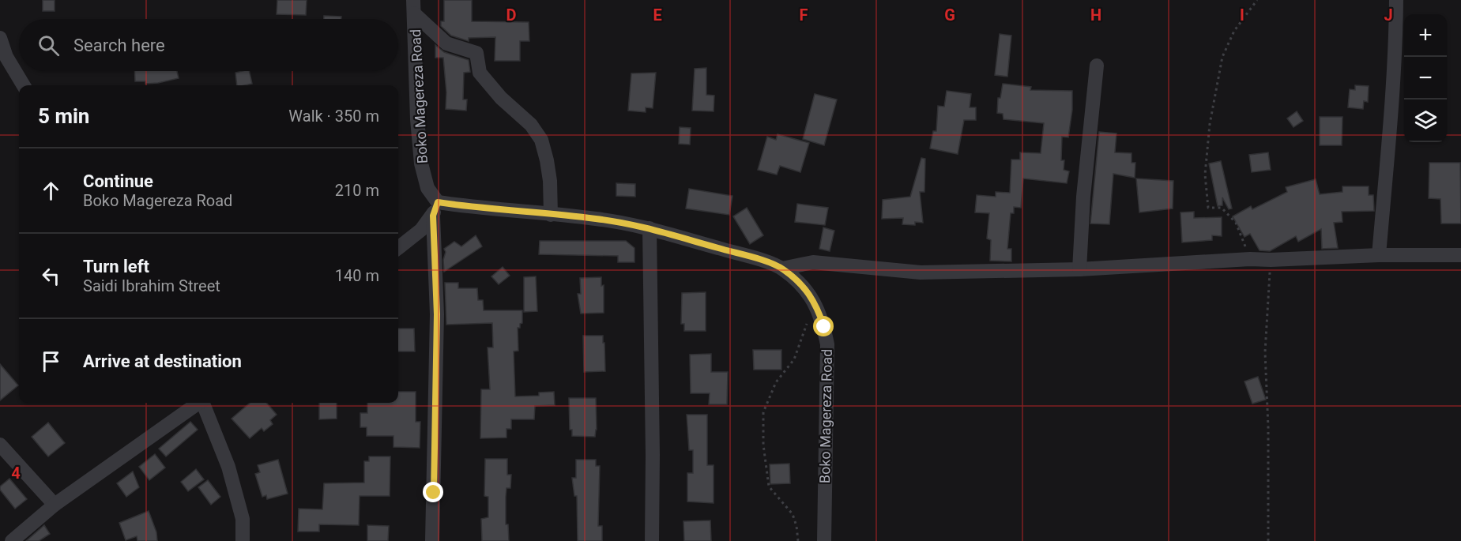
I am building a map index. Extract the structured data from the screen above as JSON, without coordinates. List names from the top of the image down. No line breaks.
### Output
{"streets":{"street":["Boko Magereza Road"]},"page":{"map_buttons":["+","−"],"search":"Search here","heading":["5 min","Walk · 350 m"],"list":[["Continue","Boko Magereza Road","210 m"],["Turn left","Saidi Ibrahim Street","140 m"],"Arrive at destination"]},"grid":{"columns":["D","E","F","G","H","I","J"],"rows":["4"]}}
